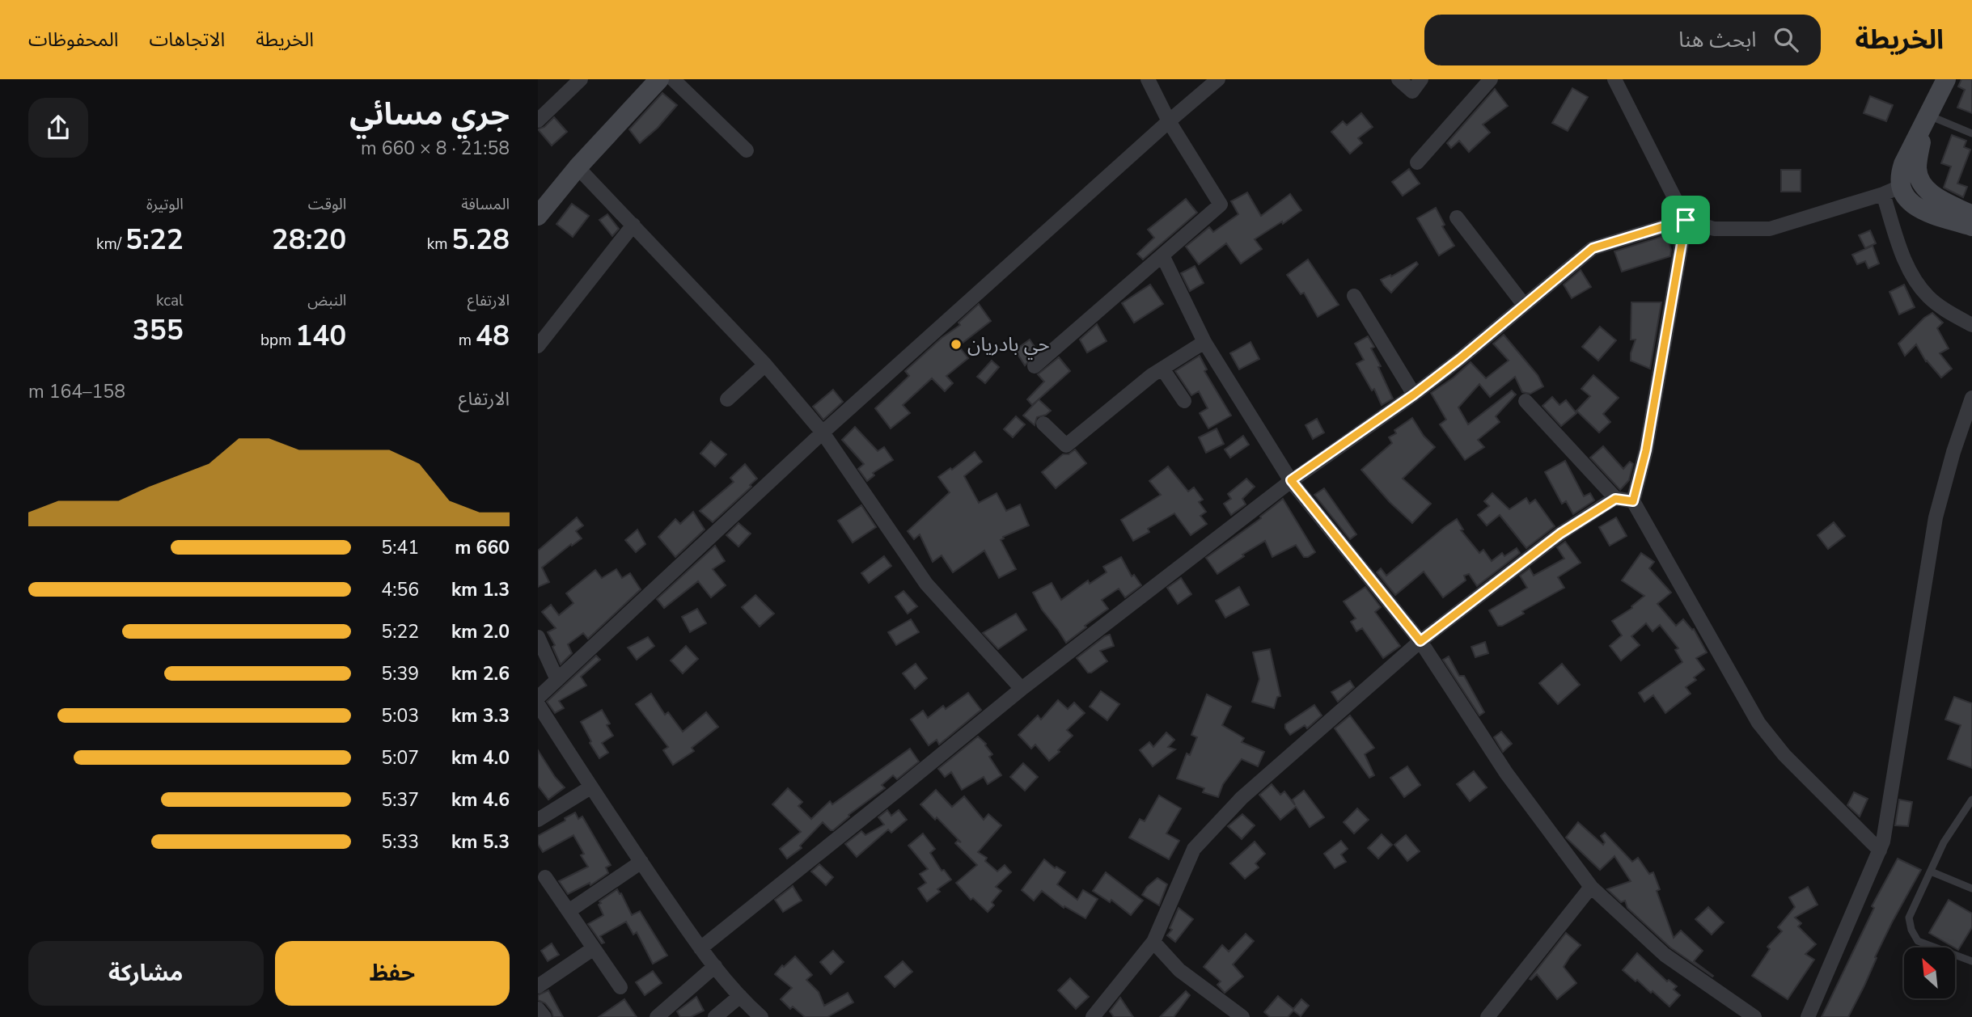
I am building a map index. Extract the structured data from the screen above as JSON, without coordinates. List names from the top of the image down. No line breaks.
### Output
{"places":["حي بادريان"],"north":"top left","page":{"header":"الخريطة","search":"ابحث هنا","nav":["الخريطة","الاتجاهات","المحفوظات"],"heading":["جري مسائي","21:58 · 8 × 660 m"],"stats":[["المسافة","5.28 km"],["الوقت","28:20"],["الوتيرة","5:22 /km"],["الارتفاع","48 m"],["النبض","140 bpm"],["kcal","355"]],"chart":["الارتفاع","158–164 m"],"list":[{"name":"660 m","note":"5:41"},{"name":"1.3 km","note":"4:56"},{"name":"2.0 km","note":"5:22"},{"name":"2.6 km","note":"5:39"},{"name":"3.3 km","note":"5:03"},{"name":"4.0 km","note":"5:07"},{"name":"4.6 km","note":"5:37"},{"name":"5.3 km","note":"5:33"}],"buttons":["حفظ","مشاركة"]}}
